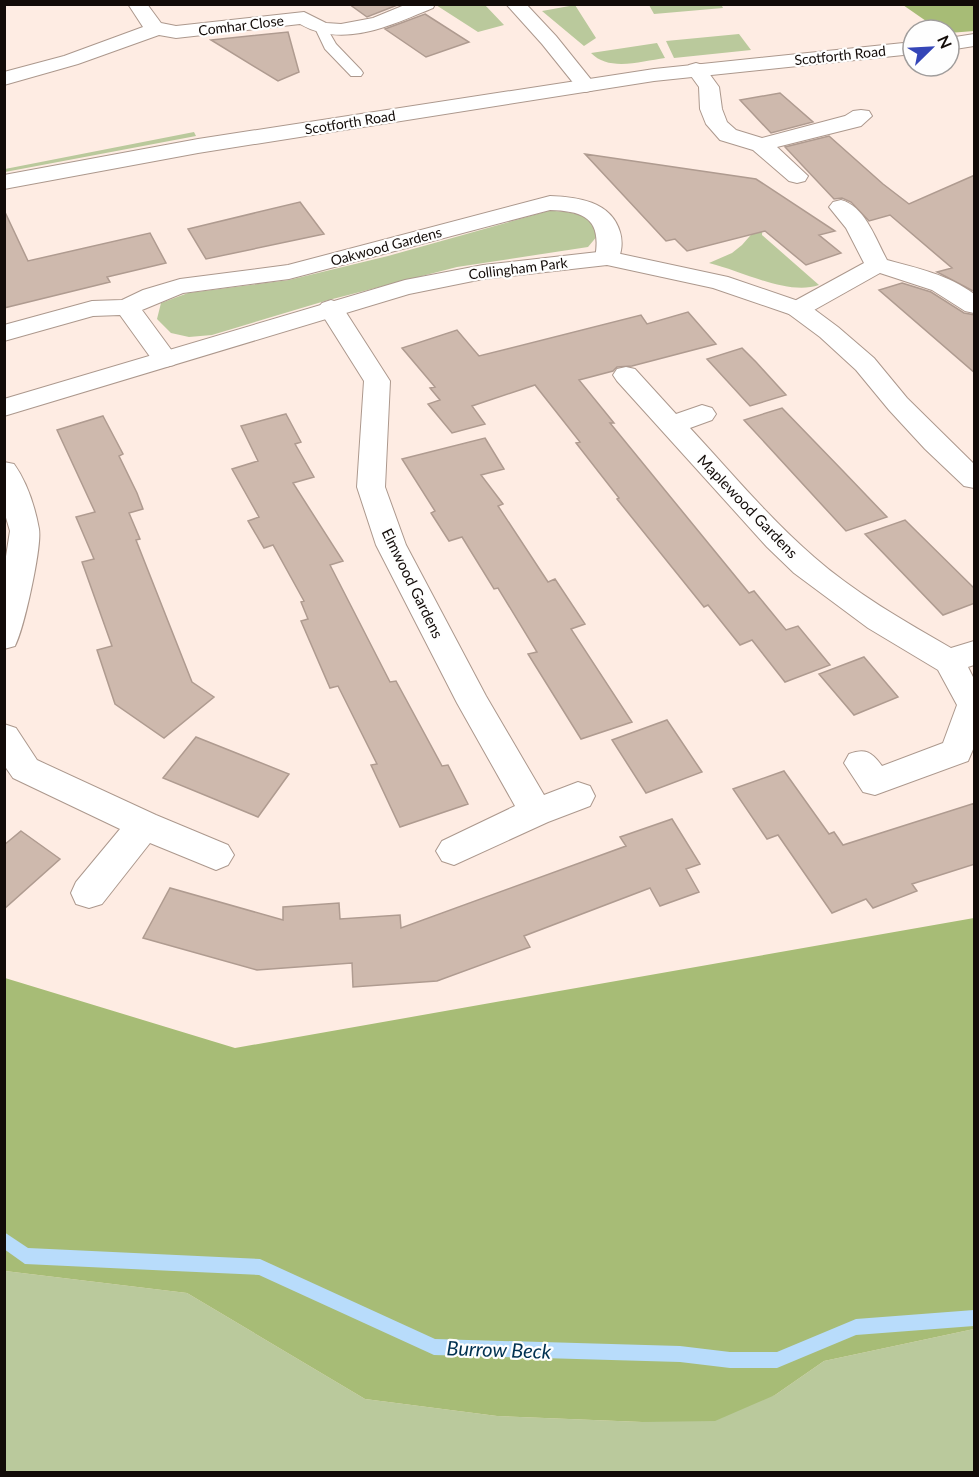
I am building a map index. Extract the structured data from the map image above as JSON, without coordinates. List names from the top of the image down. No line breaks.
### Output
{"streets":{"street":["Comhar Close","Scotforth Road","Oakwood Gardens","Collingham Park","Maplewood Gardens","Elmwood Gardens"]},"crossings":[["Oakwood Gardens","Collingham Park"],["Collingham Park","Elmwood Gardens"]],"water":["Burrow Beck"],"north":"top right"}
